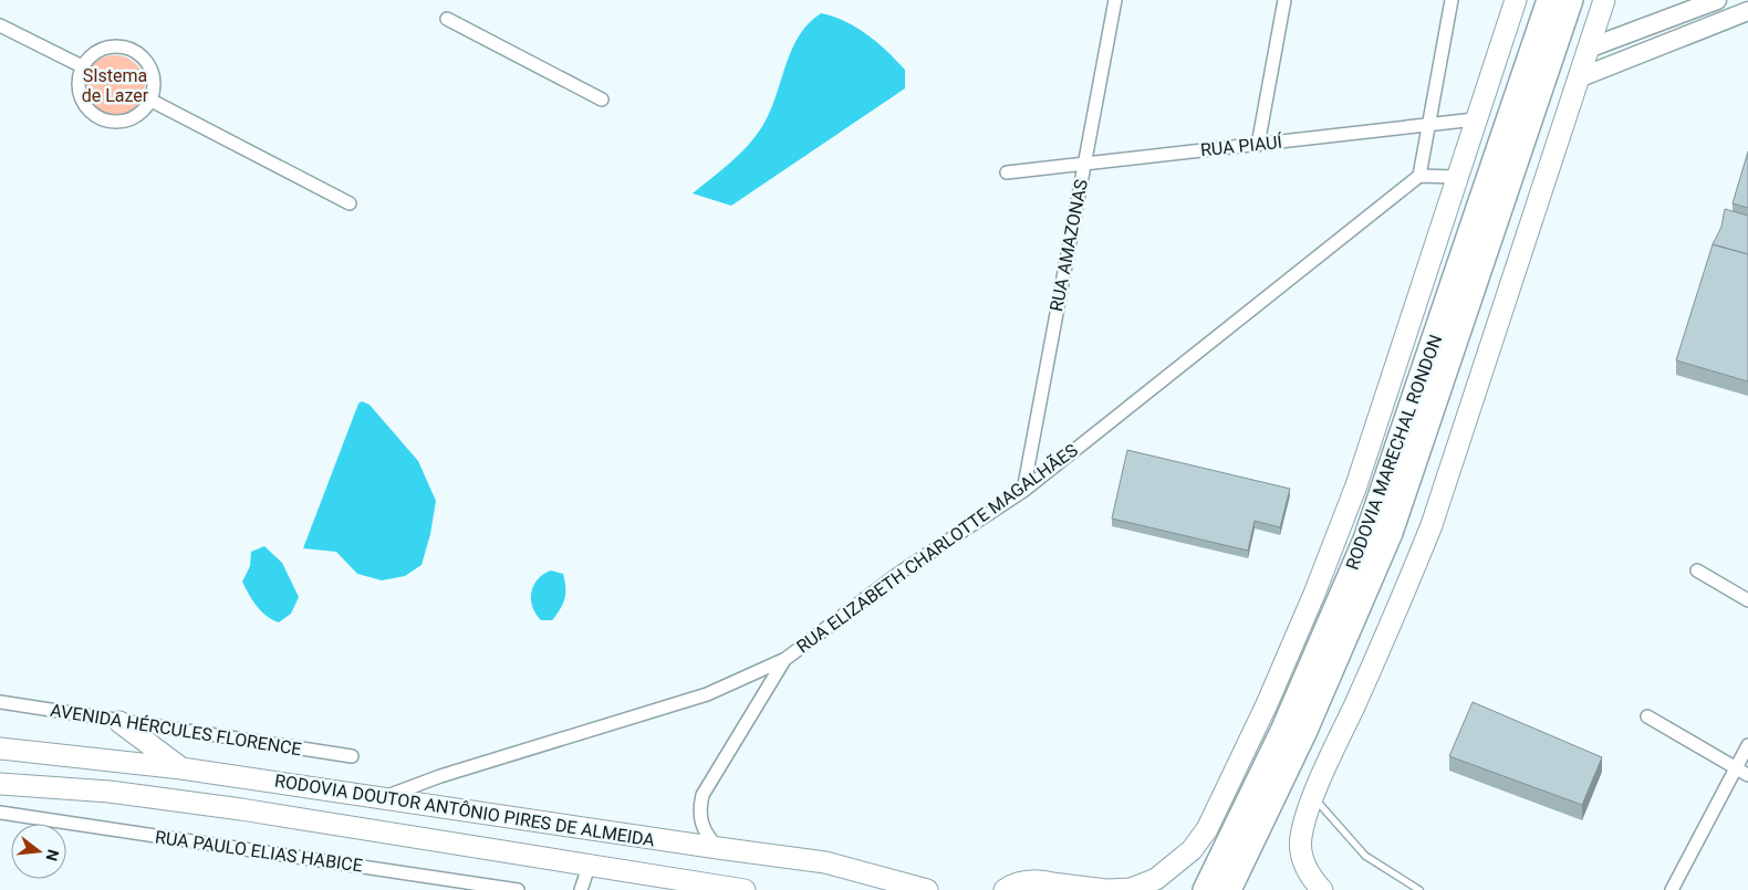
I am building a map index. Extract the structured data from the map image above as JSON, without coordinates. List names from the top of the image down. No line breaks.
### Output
{"streets":{"highway":["RODOVIA MARECHAL RONDON"],"main road":["RODOVIA DOUTOR ANTÔNIO PIRES DE ALMEIDA"],"street":["RUA PIAUÍ","RUA AMAZONAS","RUA ELIZABETH CHARLOTTE MAGALHÃES","AVENIDA HÉRCULES FLORENCE","RUA PAULO ELIAS HABICE"]},"crossings":[["RUA PIAUÍ","RUA AMAZONAS"],["RUA AMAZONAS","RUA ELIZABETH CHARLOTTE MAGALHÃES"],["RUA ELIZABETH CHARLOTTE MAGALHÃES","RODOVIA DOUTOR ANTÔNIO PIRES DE ALMEIDA"]],"parks":["SIstema de Lazer"],"north":"right"}
